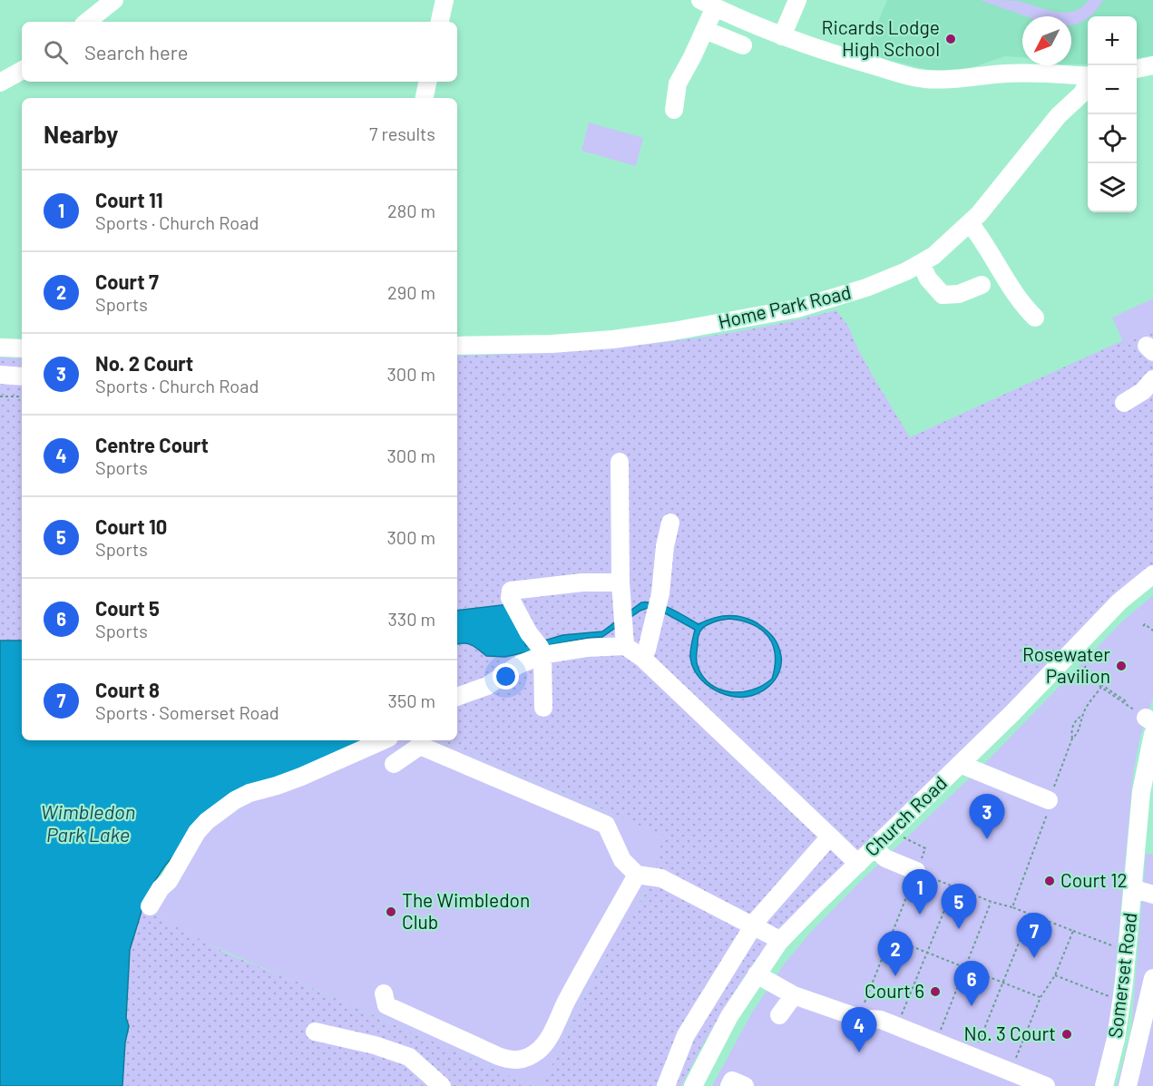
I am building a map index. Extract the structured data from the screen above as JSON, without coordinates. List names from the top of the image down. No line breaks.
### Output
{"streets":{"street":["Home Park Road","Church Road","Somerset Road"]},"water":["Wimbledon Park Lake"],"places":["Ricards Lodge High School","Rosewater Pavilion","Court 12","The Wimbledon Club","Court 6","No. 3 Court"],"north":"bottom left","page":{"map_buttons":["+","−"],"search":"Search here","heading":["Nearby","7 results"],"list":[{"mark":"1","name":"Court 11","note":"Sports · Church Road","value":"280 m"},{"mark":"2","name":"Court 7","note":"Sports","value":"290 m"},{"mark":"3","name":"No. 2 Court","note":"Sports · Church Road","value":"300 m"},{"mark":"4","name":"Centre Court","note":"Sports","value":"300 m"},{"mark":"5","name":"Court 10","note":"Sports","value":"300 m"},{"mark":"6","name":"Court 5","note":"Sports","value":"330 m"},{"mark":"7","name":"Court 8","note":"Sports · Somerset Road","value":"350 m"}],"pins":["3","1","5","7","2","6","4"]}}
